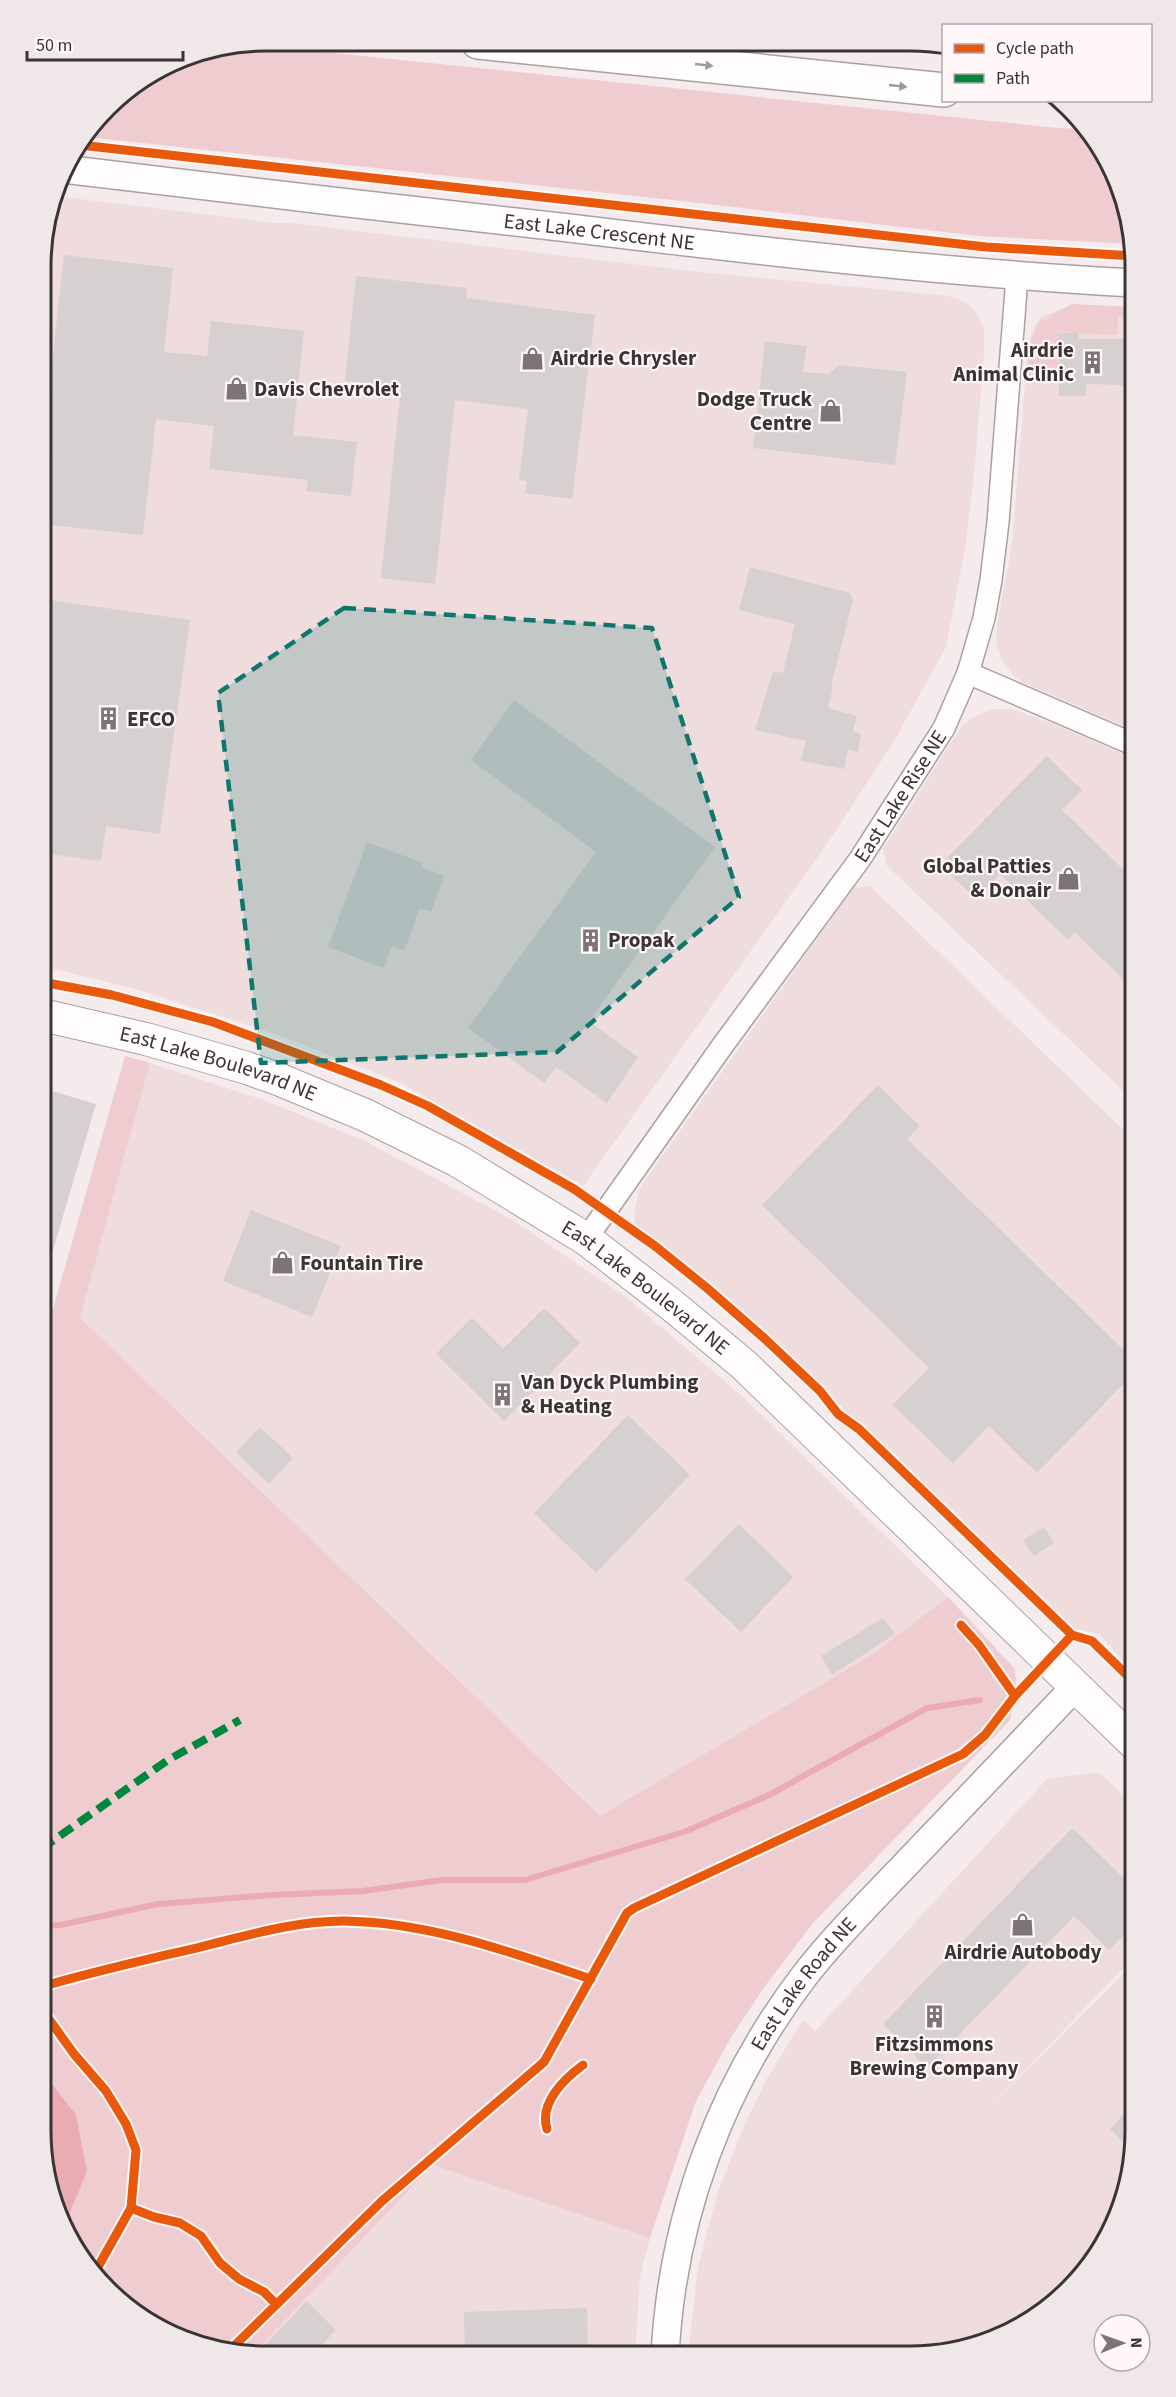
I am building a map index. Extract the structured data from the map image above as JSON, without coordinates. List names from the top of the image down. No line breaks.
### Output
{"streets":{"main road":["East Lake Boulevard NE"],"street":["East Lake Crescent NE","East Lake Rise NE","East Lake Road NE"]},"crossings":[["East Lake Crescent NE","East Lake Rise NE"],["East Lake Rise NE","East Lake Boulevard NE"],["East Lake Boulevard NE","East Lake Road NE"]],"places":{"shop":["Airdrie Chrysler","Davis Chevrolet","Dodge Truck Centre","Global Patties & Donair","Fountain Tire","Airdrie Autobody"],"building":["Airdrie Animal Clinic","EFCO","Propak","Van Dyck Plumbing & Heating","Fitzsimmons Brewing Company"]},"legend":["Cycle path","Path"],"scale_bar":"50 m","north":"right"}
